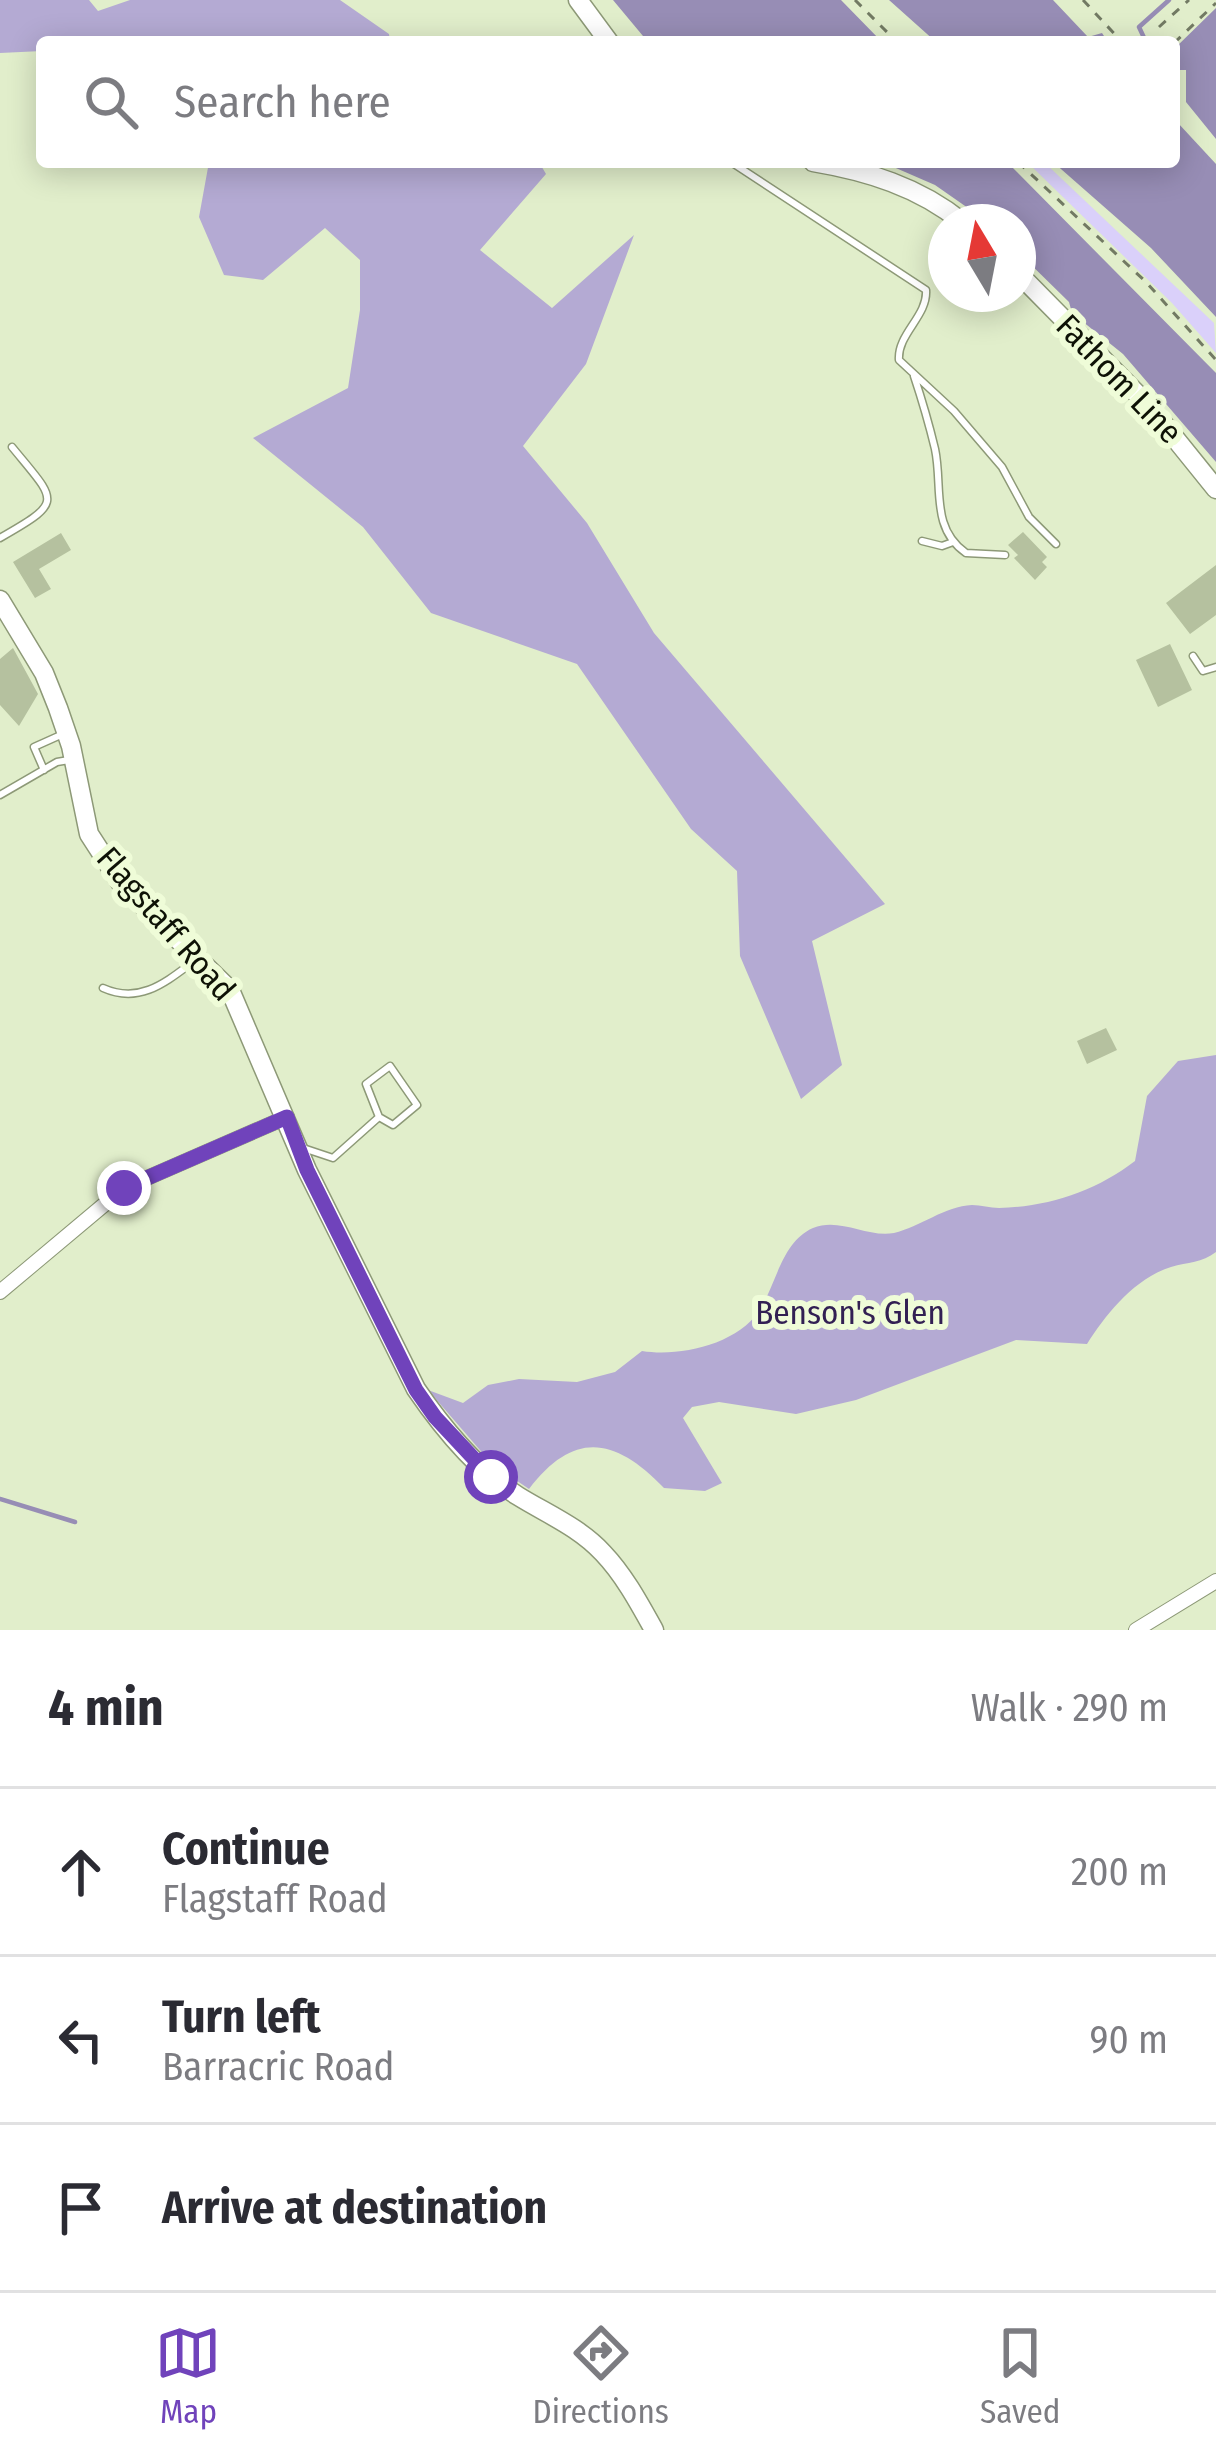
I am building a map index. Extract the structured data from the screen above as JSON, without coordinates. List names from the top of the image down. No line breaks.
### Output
{"streets":{"street":["Fathom Line","Flagstaff Road"]},"parks":["Benson's Glen"],"north":"top","page":{"search":"Search here","heading":["4 min","Walk · 290 m"],"list":[["Continue","Flagstaff Road","200 m"],["Turn left","Barracric Road","90 m"],"Arrive at destination"],"nav":["Map","Directions","Saved"]}}
